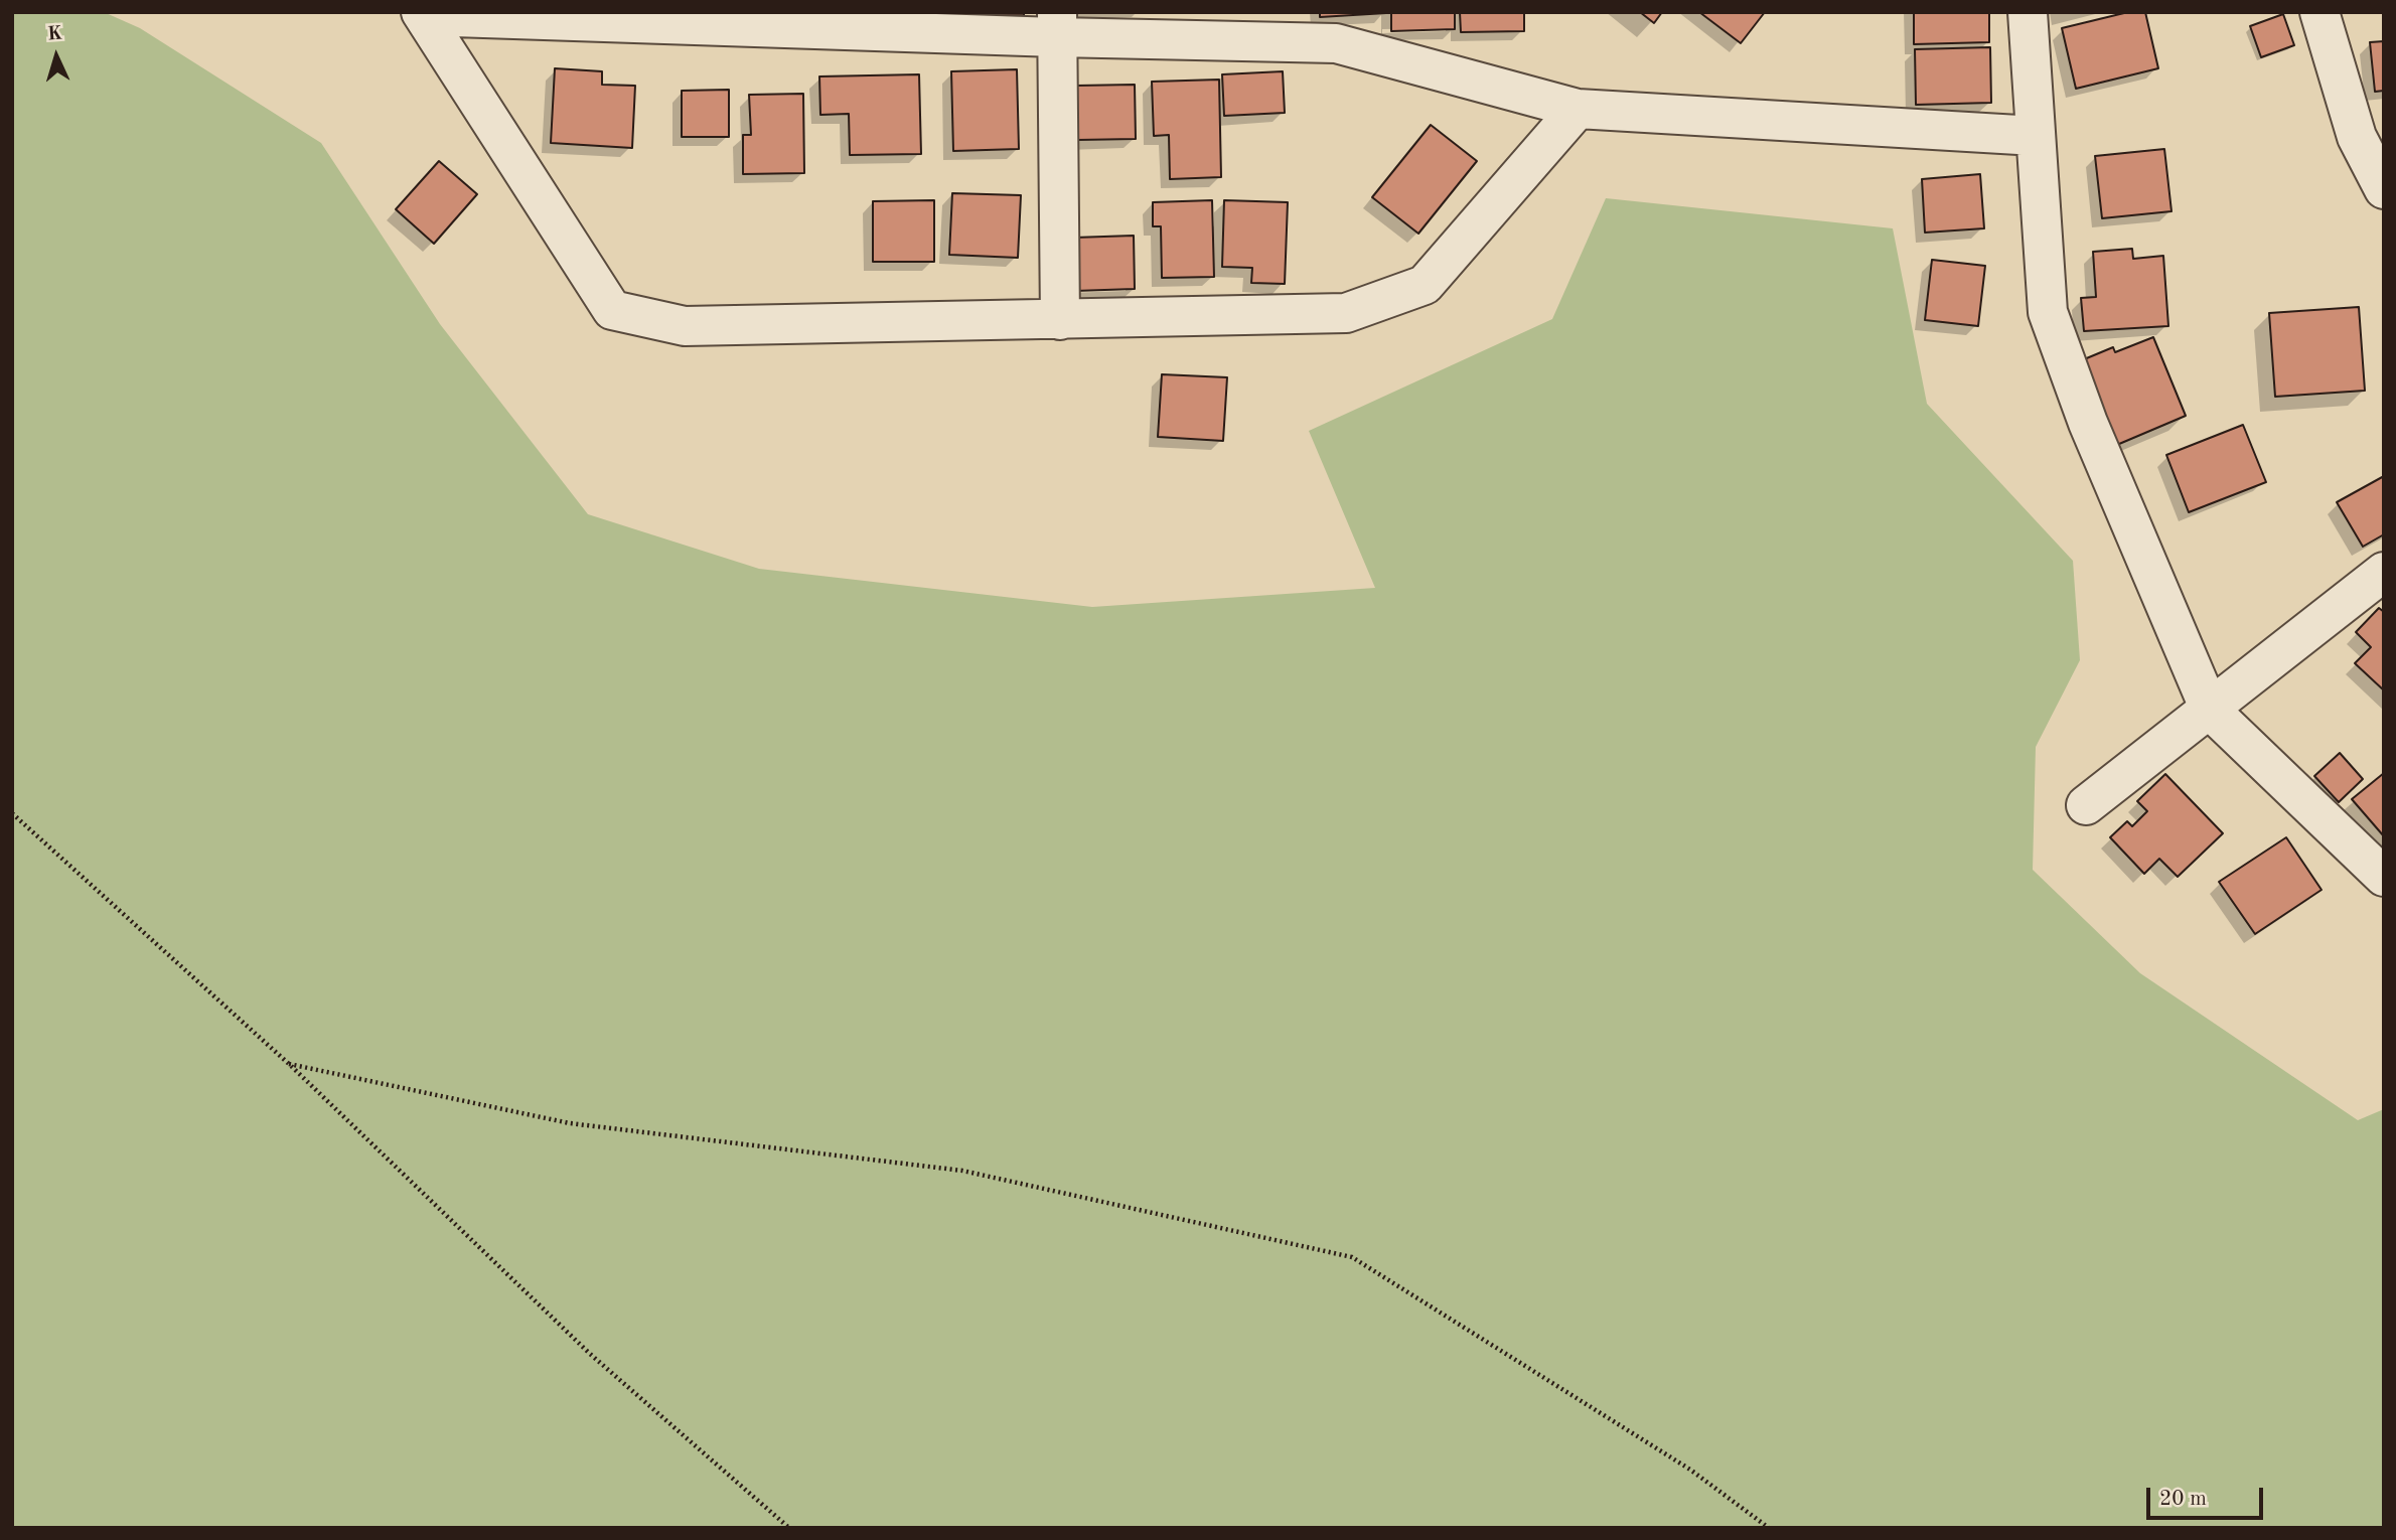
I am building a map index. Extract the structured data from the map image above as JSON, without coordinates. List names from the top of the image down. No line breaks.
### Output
{"scale_bar":"20 m","north":"top"}
